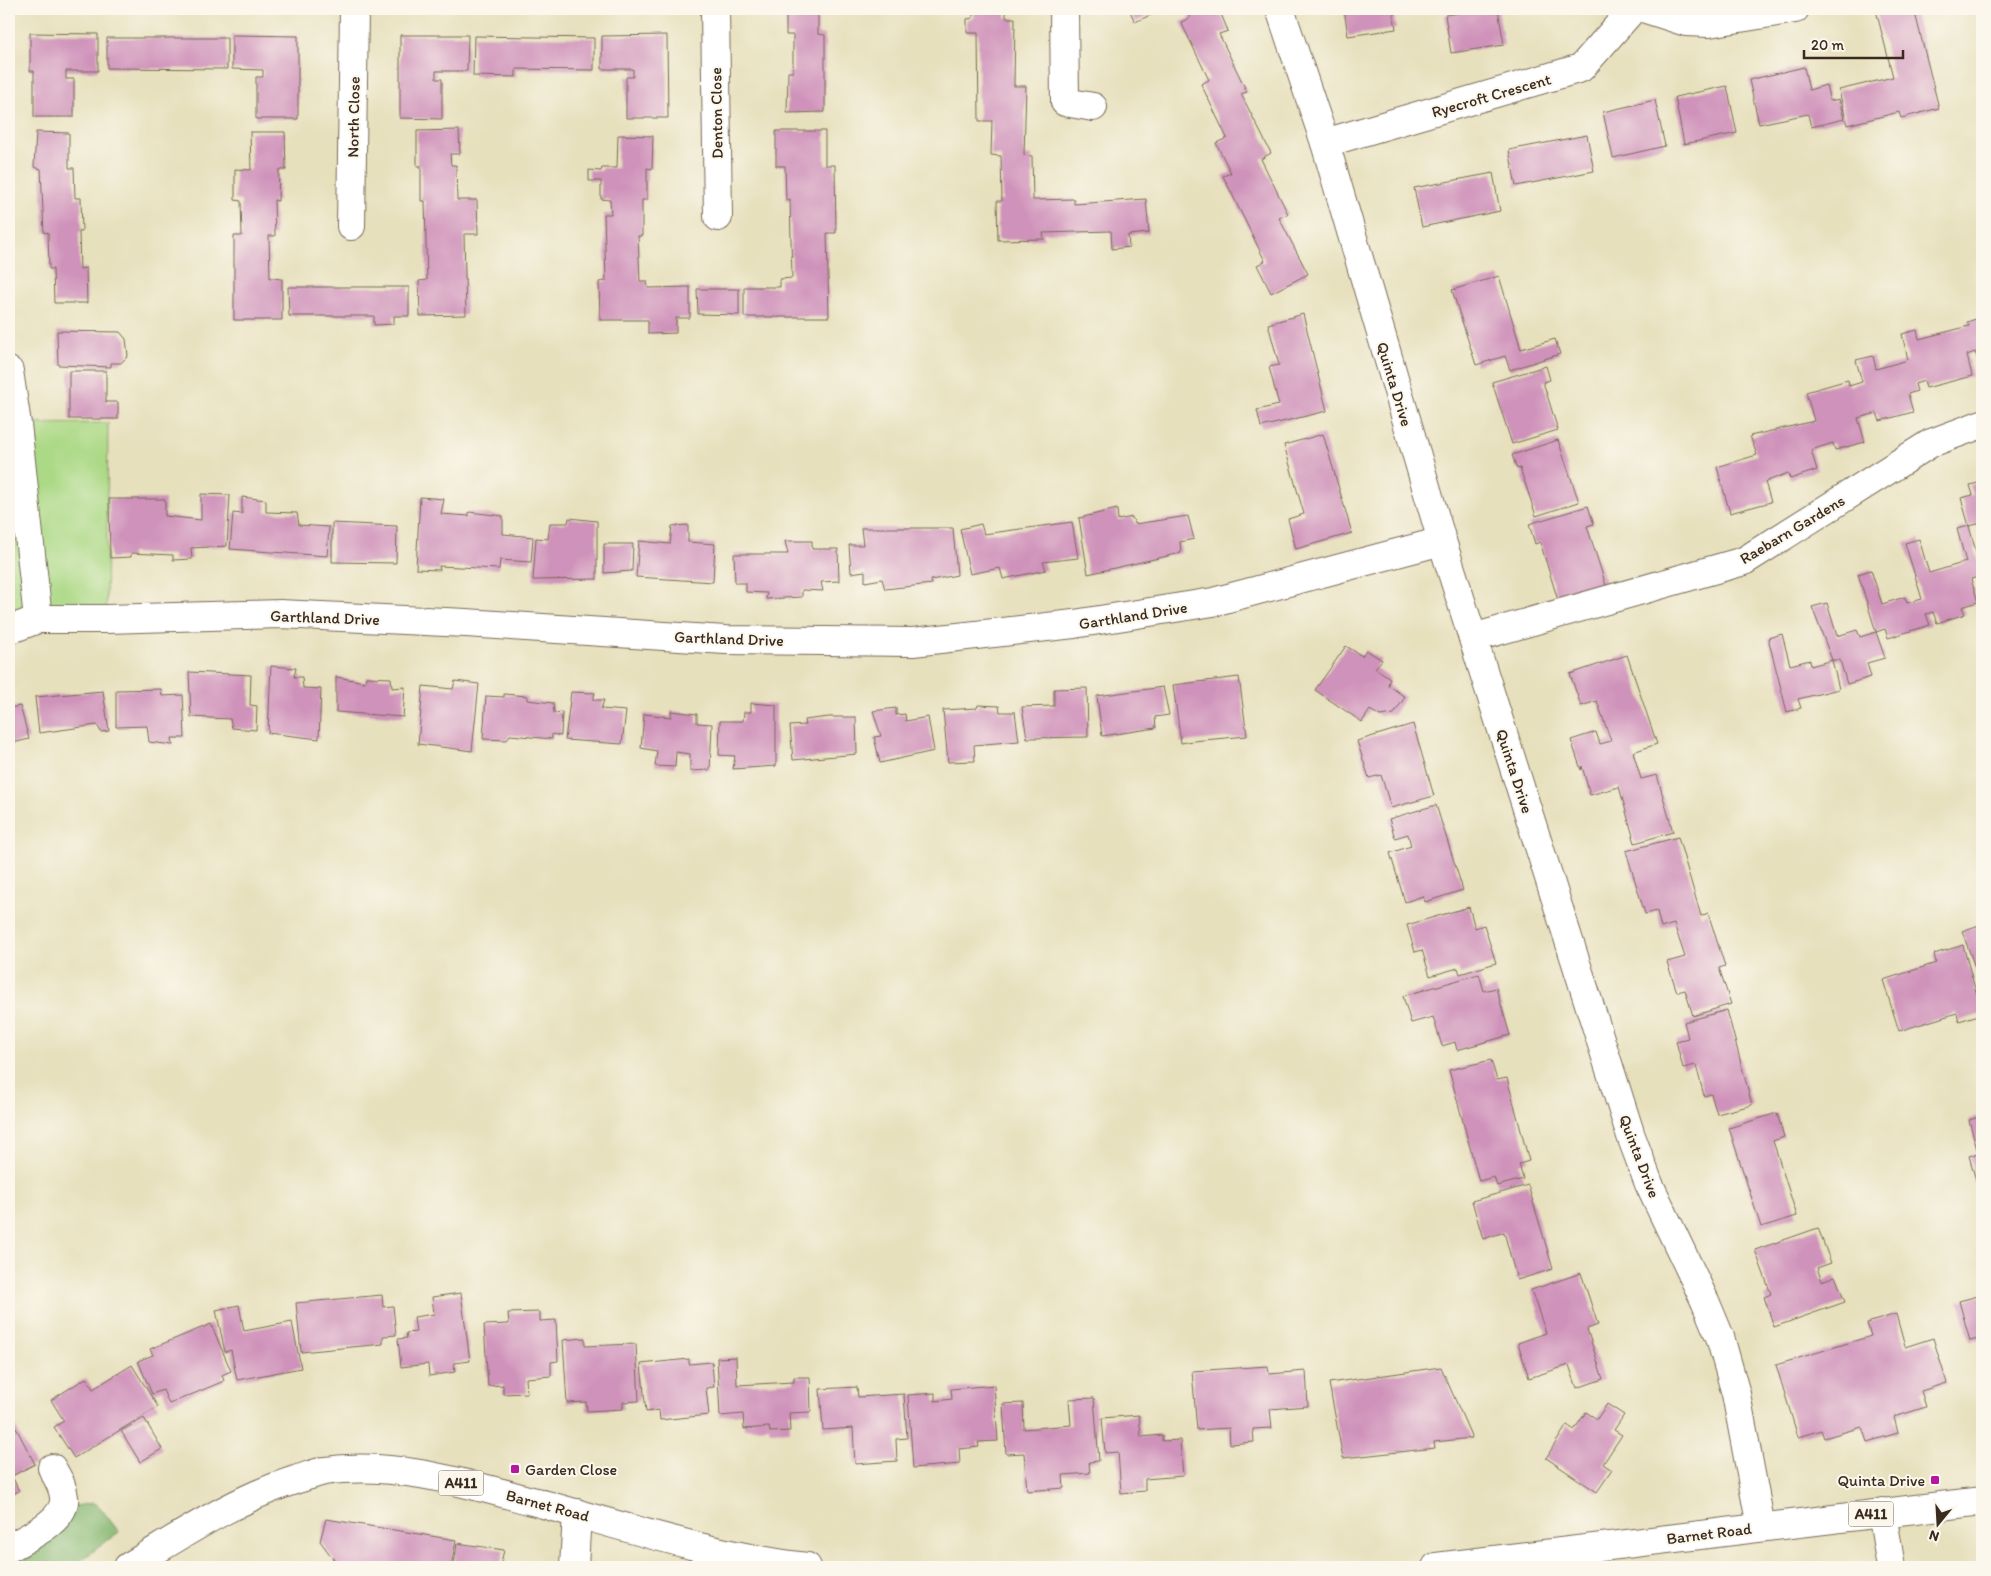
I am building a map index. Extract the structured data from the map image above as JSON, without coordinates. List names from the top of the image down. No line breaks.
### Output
{"streets":{"street":["Ryecroft Crescent","Denton Close","North Close","Quinta Drive","Raebarn Gardens","Garthland Drive","A411","Barnet Road"]},"crossings":[["Ryecroft Crescent","Quinta Drive"],["Quinta Drive","Raebarn Gardens"],["Quinta Drive","Garthland Drive"],["Quinta Drive","Barnet Road"]],"places":{"transit":["Garden Close","Quinta Drive"]},"scale_bar":"20 m","north":"bottom"}
